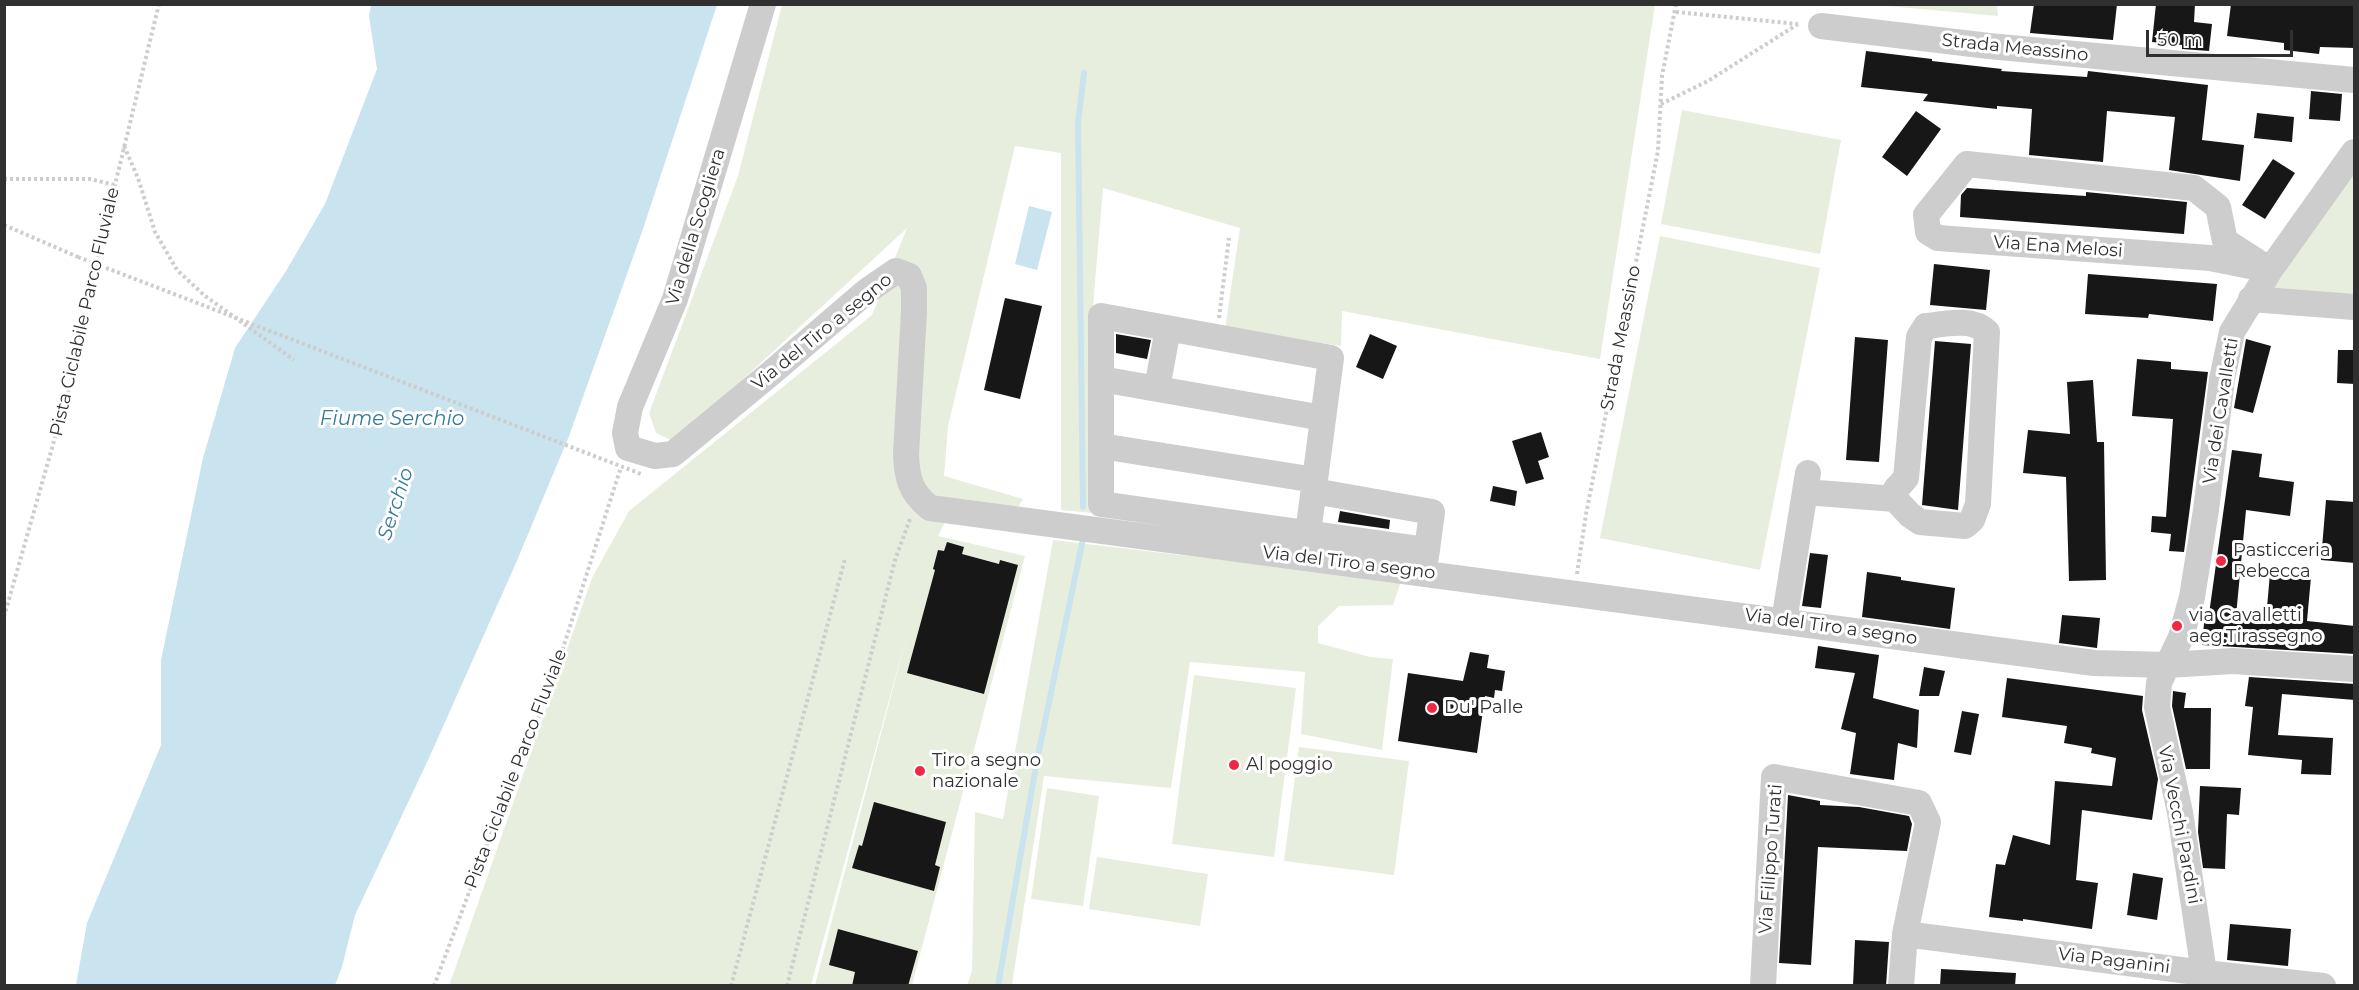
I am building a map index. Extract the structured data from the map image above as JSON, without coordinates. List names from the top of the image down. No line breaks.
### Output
{"streets":{"street":["Strada Meassino","Via della Scogliera","Via Ena Melosi","Via del Tiro a segno","Via dei Cavalletti","Via Vecchi Pardini","Via Filippo Turati","Via Paganini"],"path":["Pista Ciclabile Parco Fluviale"]},"crossings":[["Strada Meassino","Via del Tiro a segno"],["Via della Scogliera","Pista Ciclabile Parco Fluviale"],["Via della Scogliera","Via del Tiro a segno"],["Via Ena Melosi","Via dei Cavalletti"],["Pista Ciclabile Parco Fluviale","Via del Tiro a segno"],["Via del Tiro a segno","Via dei Cavalletti"],["Via del Tiro a segno","Via Vecchi Pardini"],["Via dei Cavalletti","Via Vecchi Pardini"],["Via Vecchi Pardini","Via Paganini"],["Via Filippo Turati","Via Paganini"]],"water":["Fiume Serchio","Serchio"],"places":["Pasticceria Rebecca","via Cavalletti aeg.Tirassegno","Du' Palle","Al poggio","Tiro a segno nazionale"],"scale_bar":"50 m"}
